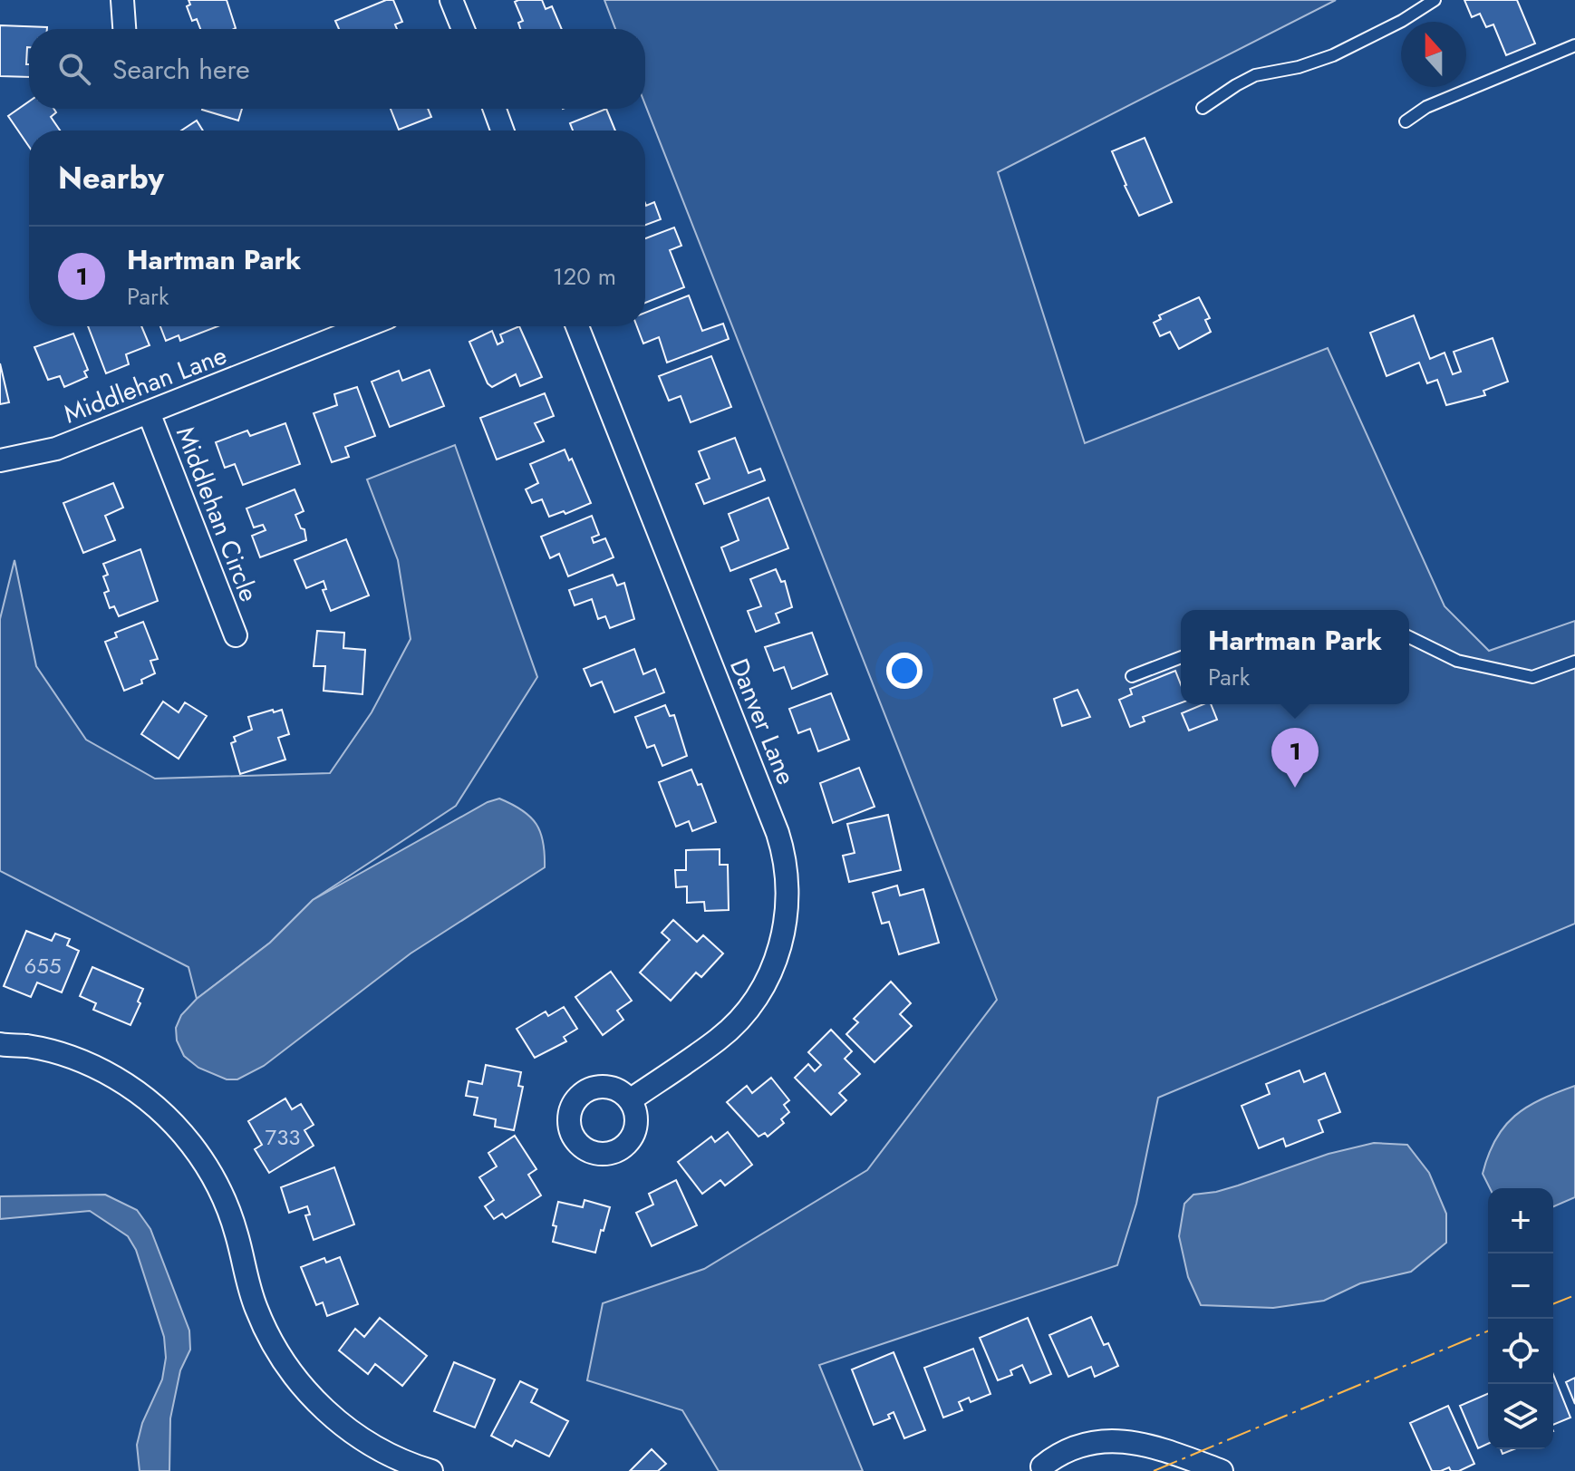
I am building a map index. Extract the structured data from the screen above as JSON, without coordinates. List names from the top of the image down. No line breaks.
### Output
{"streets":{"street":["Middlehan Lane","Middlehan Circle","Danver Lane"]},"crossings":[["Middlehan Lane","Middlehan Circle"]],"house_numbers":["655","733"],"north":"top","page":{"search":"Search here","heading":"Nearby","list":[{"mark":"1","name":"Hartman Park","note":"Park","value":"120 m"}],"popup":["Hartman Park","Park"],"pins":"1","map_buttons":["+","−"]}}
